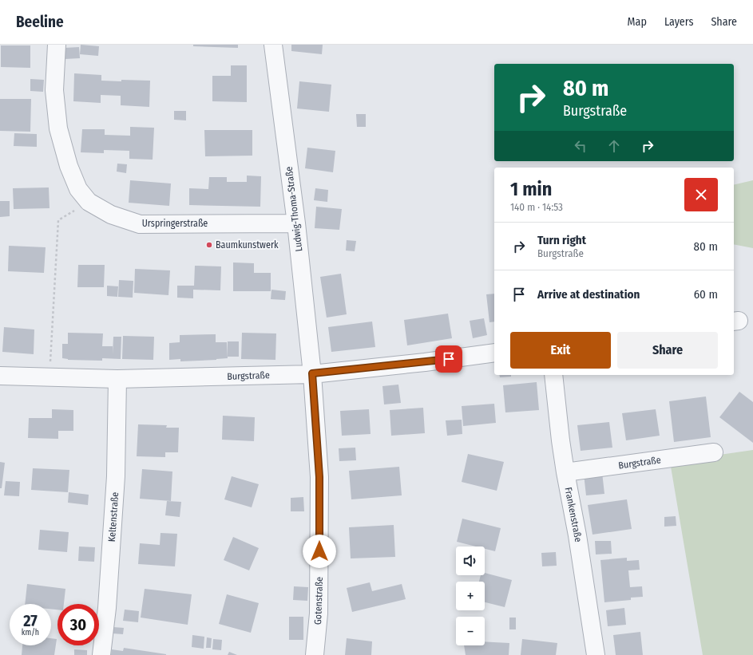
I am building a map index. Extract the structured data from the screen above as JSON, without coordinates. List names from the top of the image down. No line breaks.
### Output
{"streets":{"street":["Ludwig-Thoma-Straße","Urspringerstraße","Burgstraße","Frankenstraße","Keltenstraße","Gotenstraße"]},"crossings":[["Ludwig-Thoma-Straße","Urspringerstraße"],["Ludwig-Thoma-Straße","Burgstraße"],["Ludwig-Thoma-Straße","Gotenstraße"],["Burgstraße","Frankenstraße"],["Burgstraße","Keltenstraße"],["Burgstraße","Gotenstraße"]],"places":["Baumkunstwerk"],"page":{"header":"Beeline","nav":["Map","Layers","Share"],"turn":["80 m","Burgstraße"],"heading":["1 min","140 m · 14:53"],"list":[{"name":"Turn right","note":"Burgstraße","value":"80 m"},{"name":"Arrive at destination","value":"60 m"}],"buttons":["Exit","Share"],"map_buttons":["+","−"],"speed":"27 km/h","limit":"30"}}
